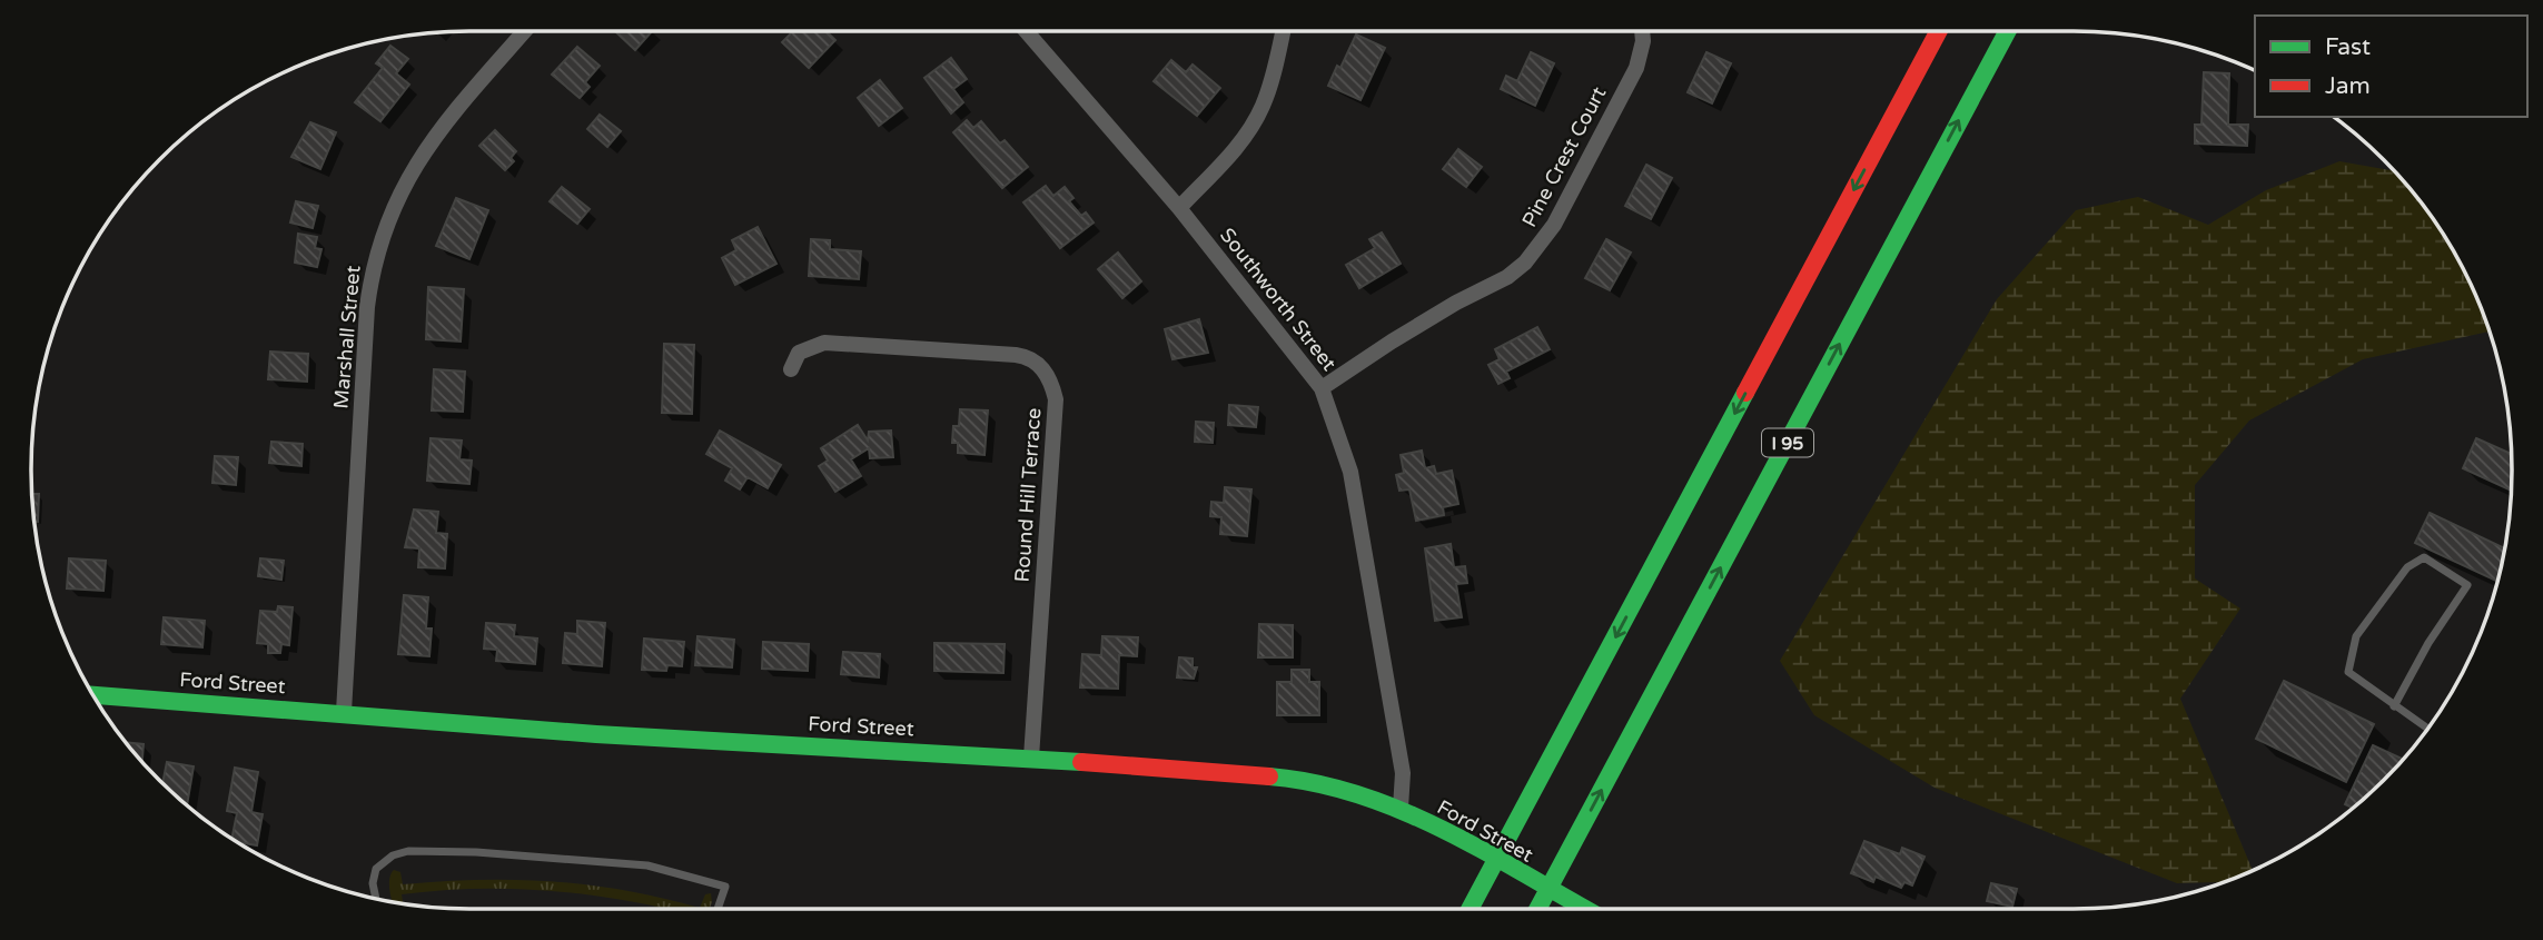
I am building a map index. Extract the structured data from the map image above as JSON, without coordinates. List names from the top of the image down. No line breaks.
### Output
{"streets":{"main road":["I 95","Ford Street"],"street":["Pine Crest Court","Southworth Street","Marshall Street","Round Hill Terrace"]},"crossings":[["Pine Crest Court","Southworth Street"],["Southworth Street","Ford Street"],["Marshall Street","Ford Street"],["Round Hill Terrace","Ford Street"]],"legend":["Fast","Jam"]}
